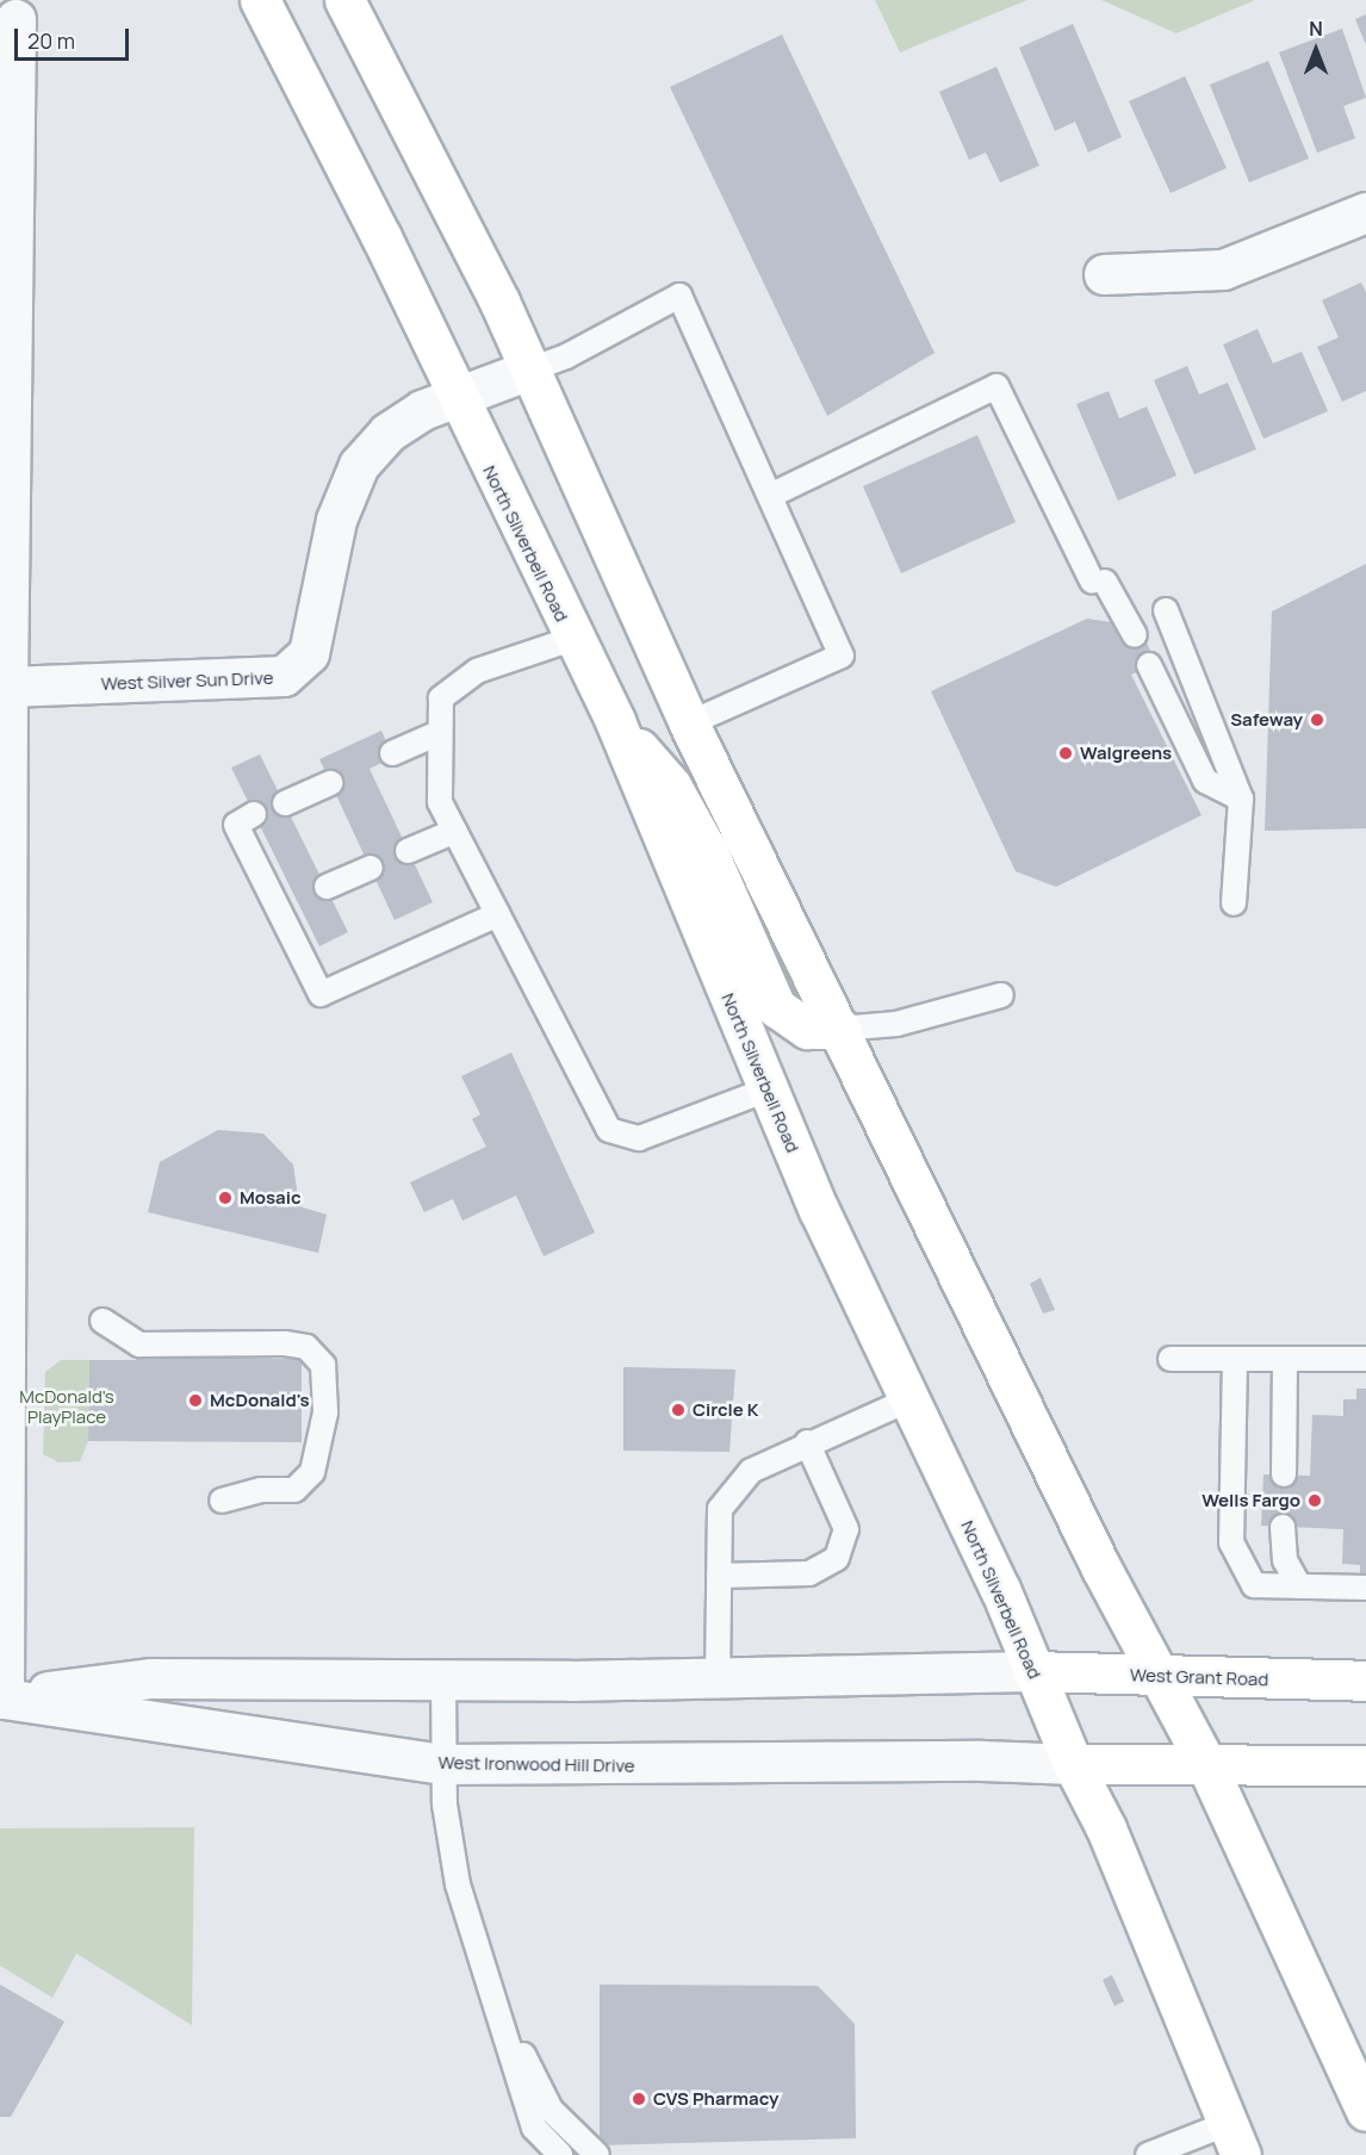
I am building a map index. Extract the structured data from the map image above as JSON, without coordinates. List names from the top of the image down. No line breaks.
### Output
{"streets":{"main road":["North Silverbell Road","West Grant Road"],"street":["West Silver Sun Drive","West Ironwood Hill Drive"]},"crossings":[["North Silverbell Road","West Silver Sun Drive"],["North Silverbell Road","West Grant Road"],["North Silverbell Road","West Ironwood Hill Drive"]],"parks":["McDonald's PlayPlace"],"places":["Safeway","Walgreens","Mosaic","McDonald's","Circle K","Wells Fargo","CVS Pharmacy"],"scale_bar":"20 m","north":"top"}
